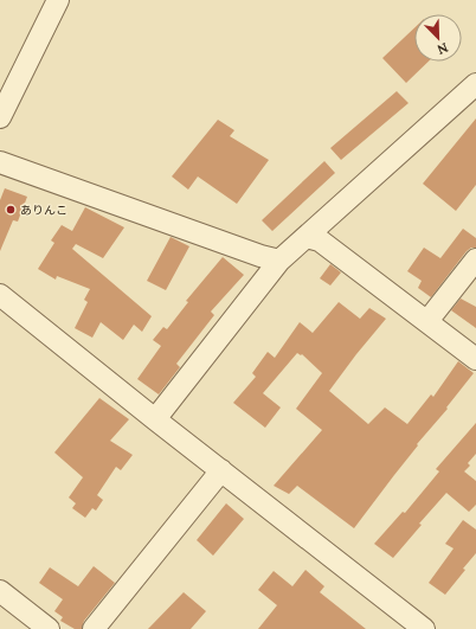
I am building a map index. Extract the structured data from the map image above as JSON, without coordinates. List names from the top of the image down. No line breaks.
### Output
{"places":["ありんこ"],"north":"bottom right"}
